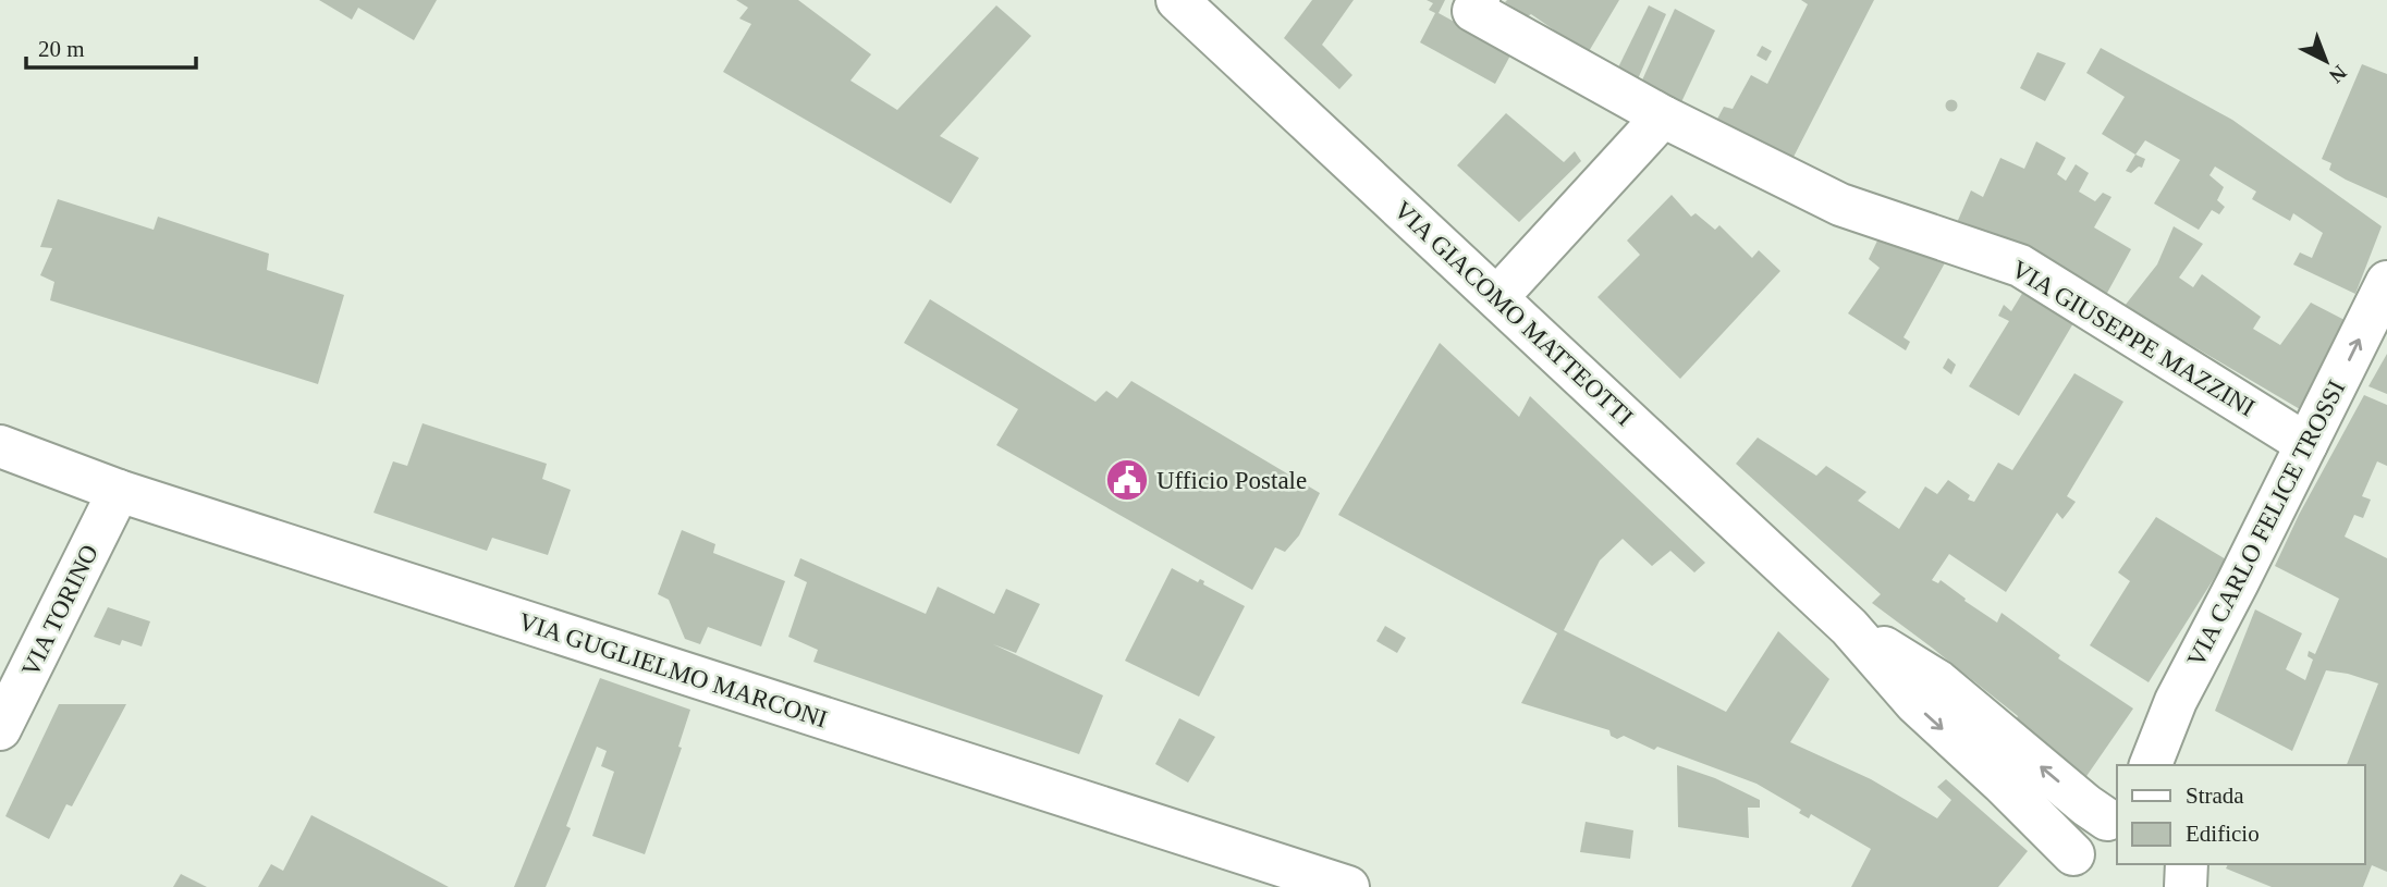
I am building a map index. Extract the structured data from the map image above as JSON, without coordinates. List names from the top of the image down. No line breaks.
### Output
{"streets":{"street":["VIA GIACOMO MATTEOTTI","VIA GIUSEPPE MAZZINI","VIA CARLO FELICE TROSSI","VIA TORINO","VIA GUGLIELMO MARCONI"]},"crossings":[["VIA GIUSEPPE MAZZINI","VIA CARLO FELICE TROSSI"],["VIA TORINO","VIA GUGLIELMO MARCONI"]],"places":{"public building":["Ufficio Postale"]},"legend":["Strada","Edificio"],"scale_bar":"20 m","north":"bottom right"}
